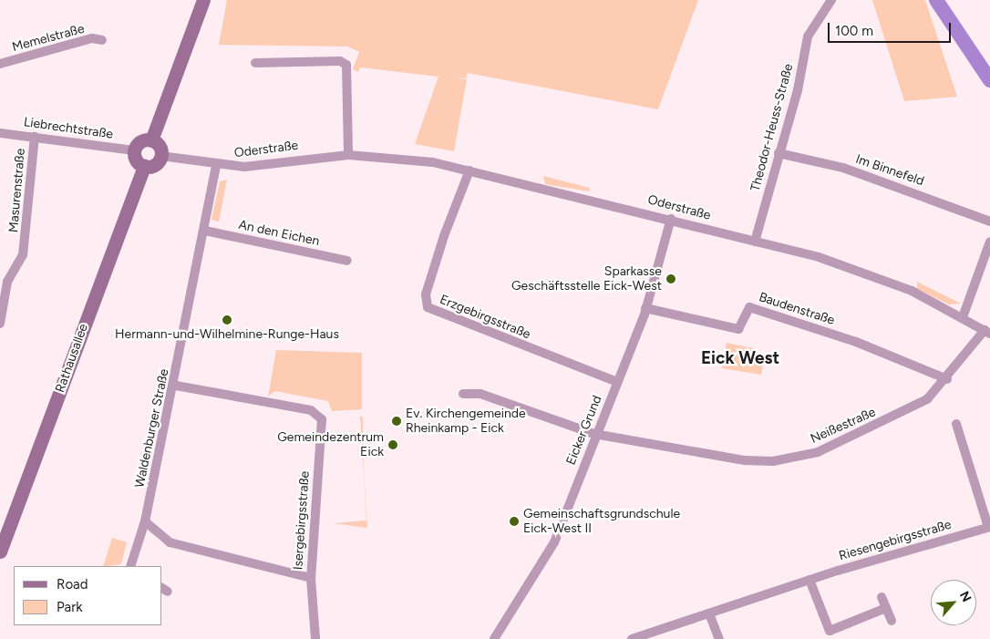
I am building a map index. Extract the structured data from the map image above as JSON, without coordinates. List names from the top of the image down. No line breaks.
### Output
{"streets":{"street":["Memelstraße","Theodor-Heuss-Straße","Liebrechtstraße","Oderstraße","Im Binnefeld","Masurenstraße","An den Eichen","Baudenstraße","Erzgebirgsstraße","Rathausallee","Neißestraße","Waldenburger Straße","Eicker Grund","Isergebirgsstraße","Riesengebirgsstraße"]},"crossings":[["Theodor-Heuss-Straße","Oderstraße"],["Theodor-Heuss-Straße","Im Binnefeld"],["Liebrechtstraße","Oderstraße"],["Liebrechtstraße","Masurenstraße"],["Liebrechtstraße","Rathausallee"],["Oderstraße","Erzgebirgsstraße"],["Oderstraße","Rathausallee"],["Oderstraße","Neißestraße"],["Oderstraße","Waldenburger Straße"],["Oderstraße","Eicker Grund"],["An den Eichen","Waldenburger Straße"],["Baudenstraße","Neißestraße"],["Baudenstraße","Eicker Grund"],["Erzgebirgsstraße","Eicker Grund"],["Neißestraße","Eicker Grund"],["Waldenburger Straße","Isergebirgsstraße"]],"districts":["Eick West"],"places":["Sparkasse Geschäftsstelle Eick-West","Hermann-und-Wilhelmine-Runge-Haus","Ev. Kirchengemeinde Rheinkamp - Eick","Gemeindezentrum Eick","Gemeinschaftsgrundschule Eick-West II"],"legend":["Road","Park"],"scale_bar":"100 m","north":"top right"}
